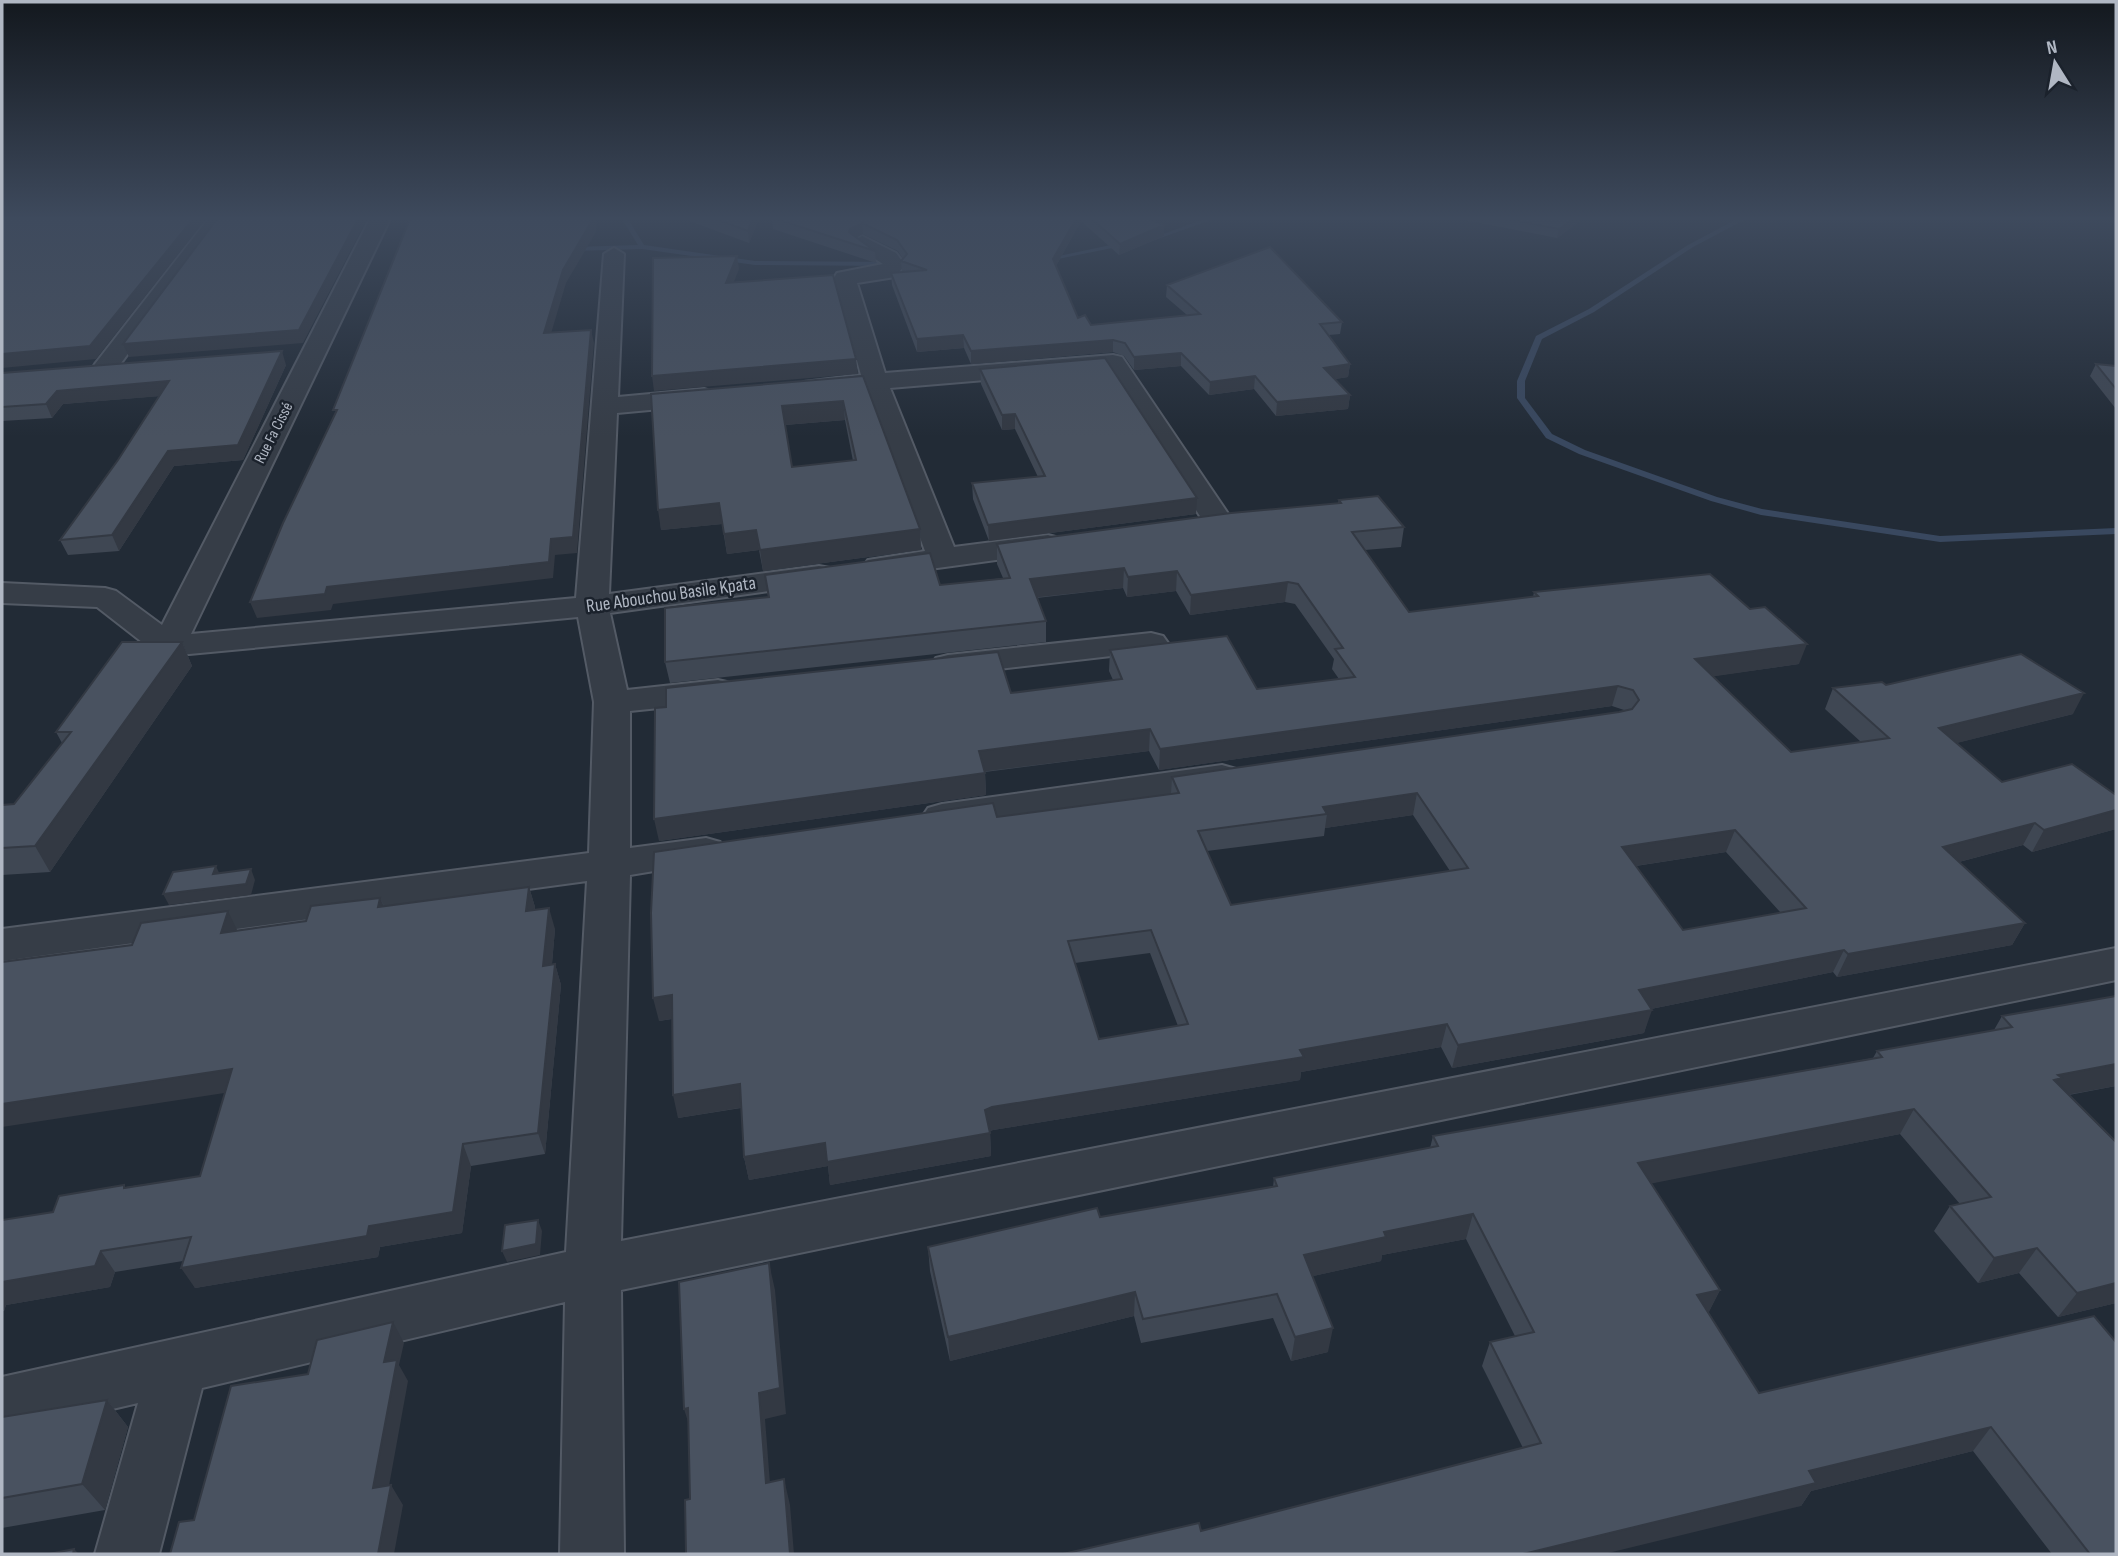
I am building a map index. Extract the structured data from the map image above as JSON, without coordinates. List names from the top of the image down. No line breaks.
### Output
{"streets":{"street":["Rue Fa Cissé","Rue Abouchou Basile Kpata"]},"crossings":[["Rue Fa Cissé","Rue Abouchou Basile Kpata"]],"north":"top"}
